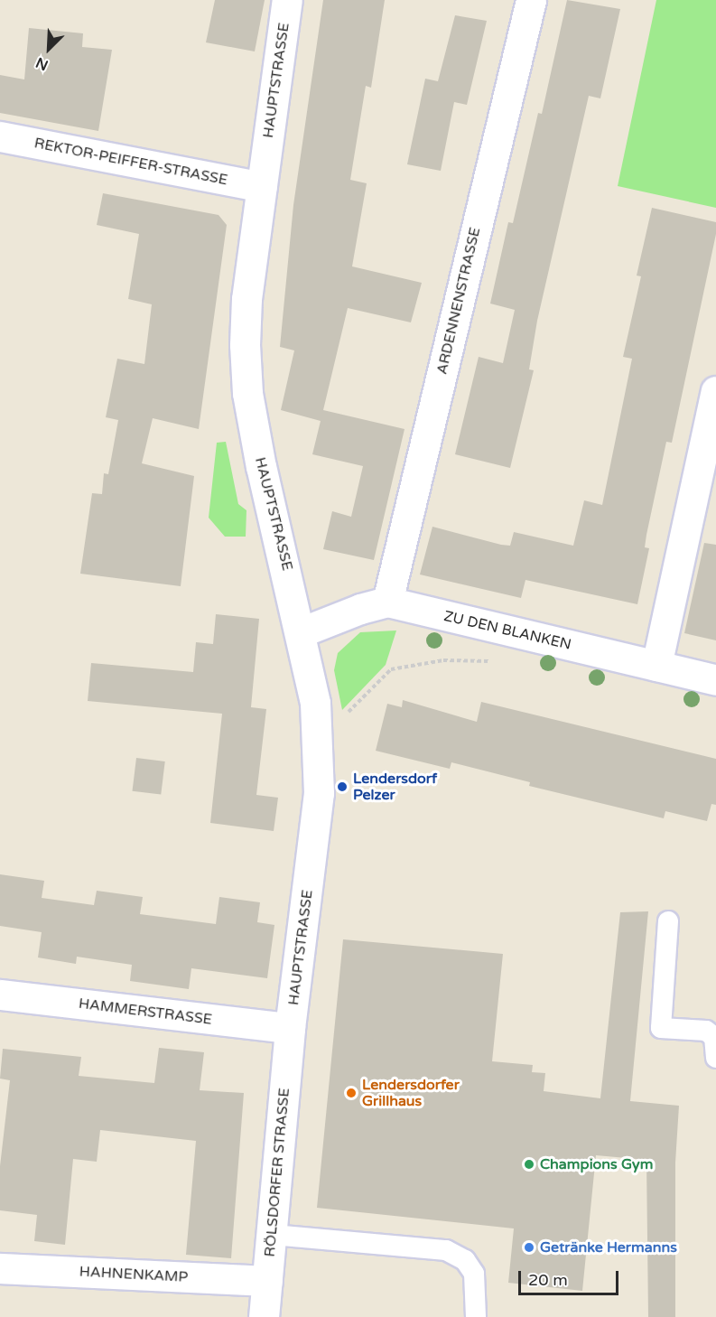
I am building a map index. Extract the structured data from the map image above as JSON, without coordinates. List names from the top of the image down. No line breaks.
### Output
{"streets":{"street":["HAUPTSTRASSE","REKTOR-PEIFFER-STRASSE","ARDENNENSTRASSE","ZU DEN BLANKEN","HAMMERSTRASSE","RÖLSDORFER STRASSE","HAHNENKAMP"]},"crossings":[["HAUPTSTRASSE","REKTOR-PEIFFER-STRASSE"],["HAUPTSTRASSE","ZU DEN BLANKEN"],["HAUPTSTRASSE","HAMMERSTRASSE"],["HAUPTSTRASSE","RÖLSDORFER STRASSE"],["ARDENNENSTRASSE","ZU DEN BLANKEN"],["HAMMERSTRASSE","RÖLSDORFER STRASSE"],["RÖLSDORFER STRASSE","HAHNENKAMP"]],"places":["Lendersdorf Pelzer","Lendersdorfer Grillhaus","Champions Gym","Getränke Hermanns"],"scale_bar":"20 m","north":"bottom left"}
